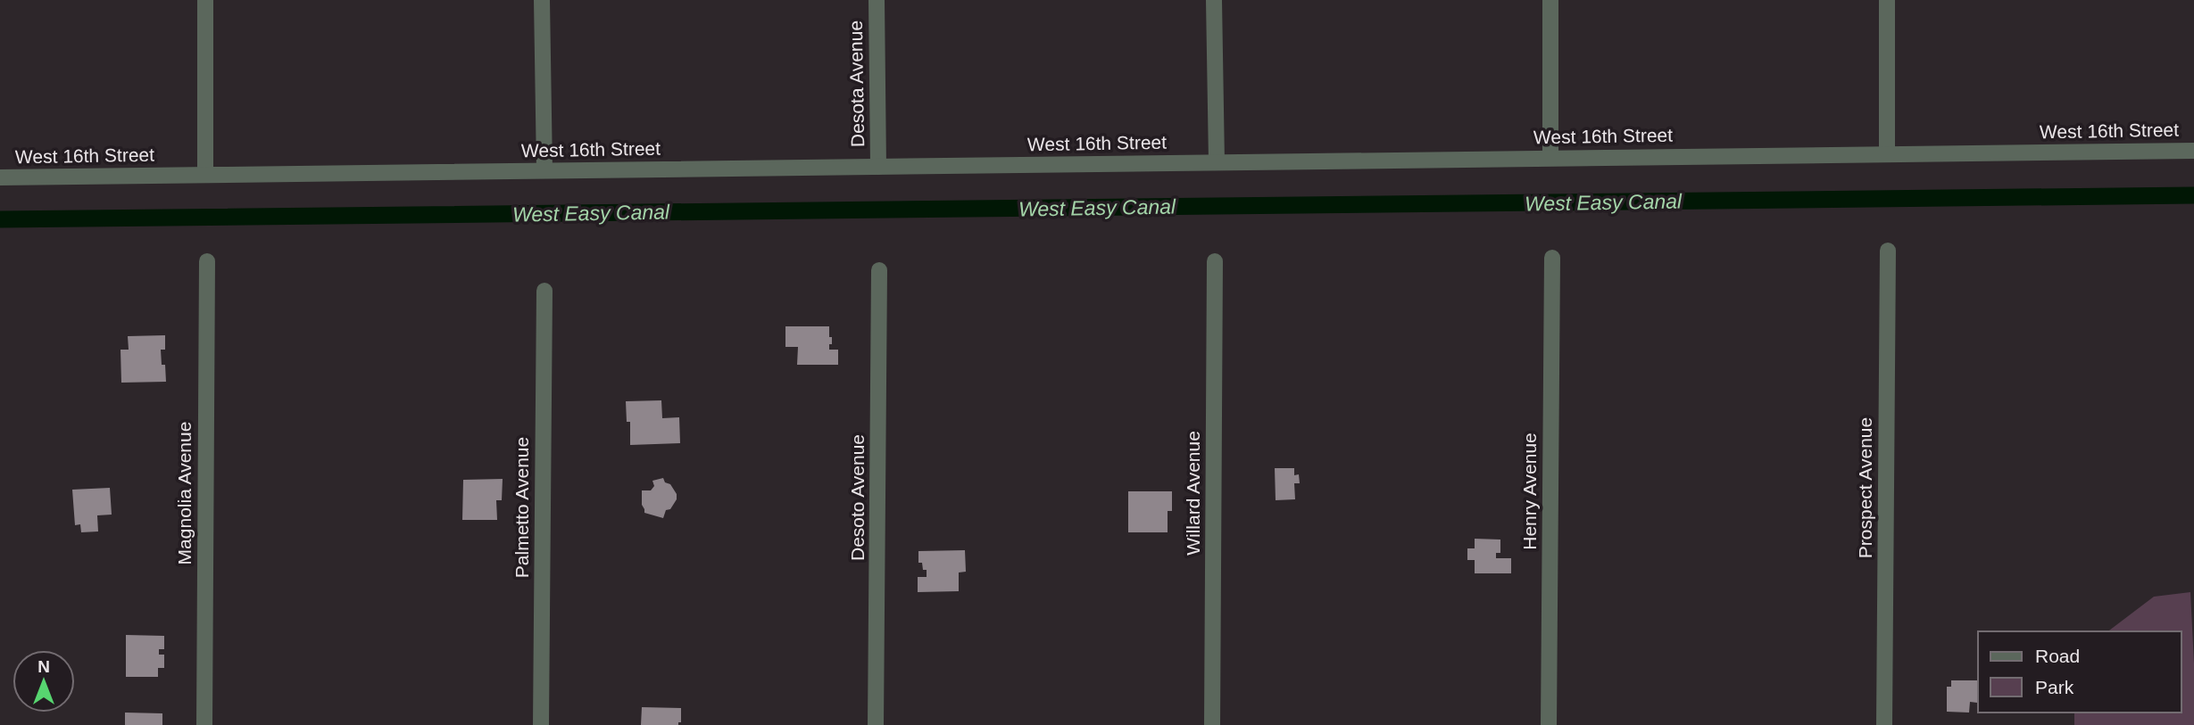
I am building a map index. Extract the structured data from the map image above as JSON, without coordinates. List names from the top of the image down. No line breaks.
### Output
{"streets":{"street":["Desota Avenue","West 16th Street","Prospect Avenue","Henry Avenue","Magnolia Avenue","Willard Avenue","Desoto Avenue","Palmetto Avenue"]},"crossings":[["Desota Avenue","West 16th Street"]],"water":["West Easy Canal"],"legend":["Road","Park"],"north":"top"}
